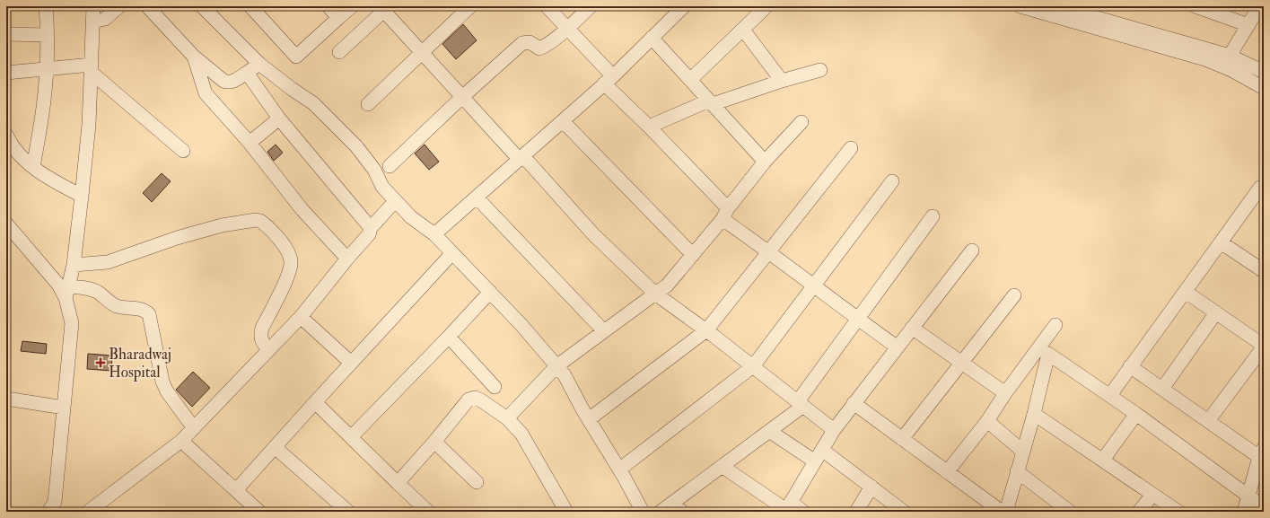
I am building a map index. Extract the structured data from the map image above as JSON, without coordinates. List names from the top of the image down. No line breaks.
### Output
{"places":{"health":["Bharadwaj Hospital"]}}
